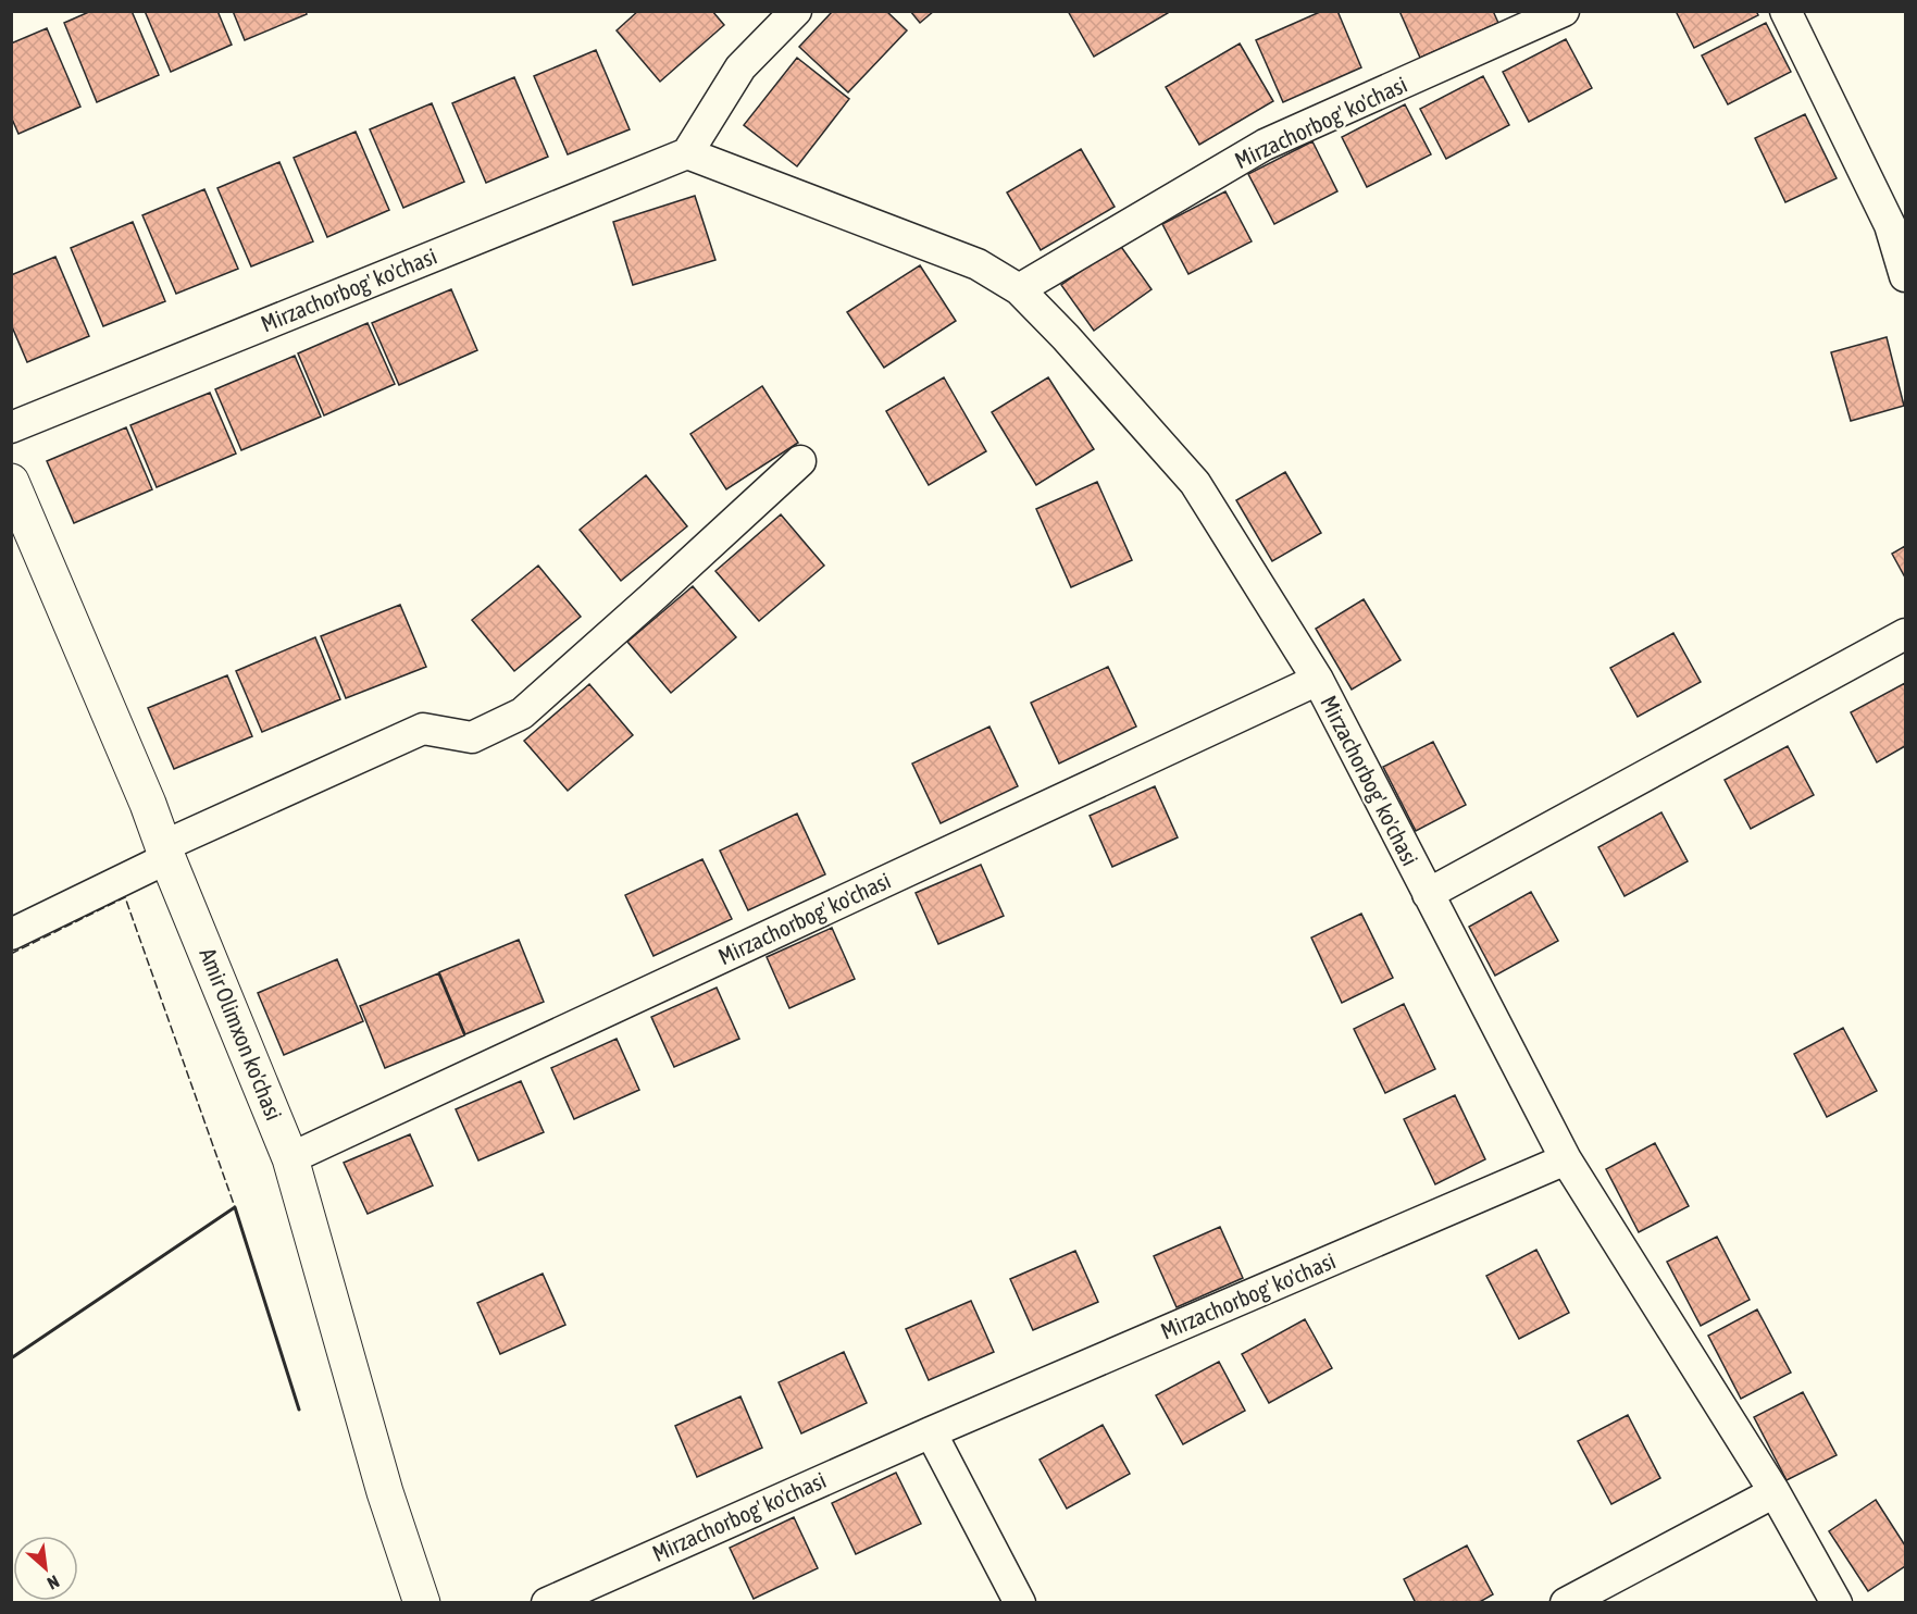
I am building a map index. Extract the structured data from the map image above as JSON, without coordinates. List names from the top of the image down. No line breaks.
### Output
{"streets":{"street":["Mirzachorbog' ko'chasi","Amir Olimxon ko'chasi"]},"crossings":[["Mirzachorbog' ko'chasi","Amir Olimxon ko'chasi"]],"north":"bottom right"}
